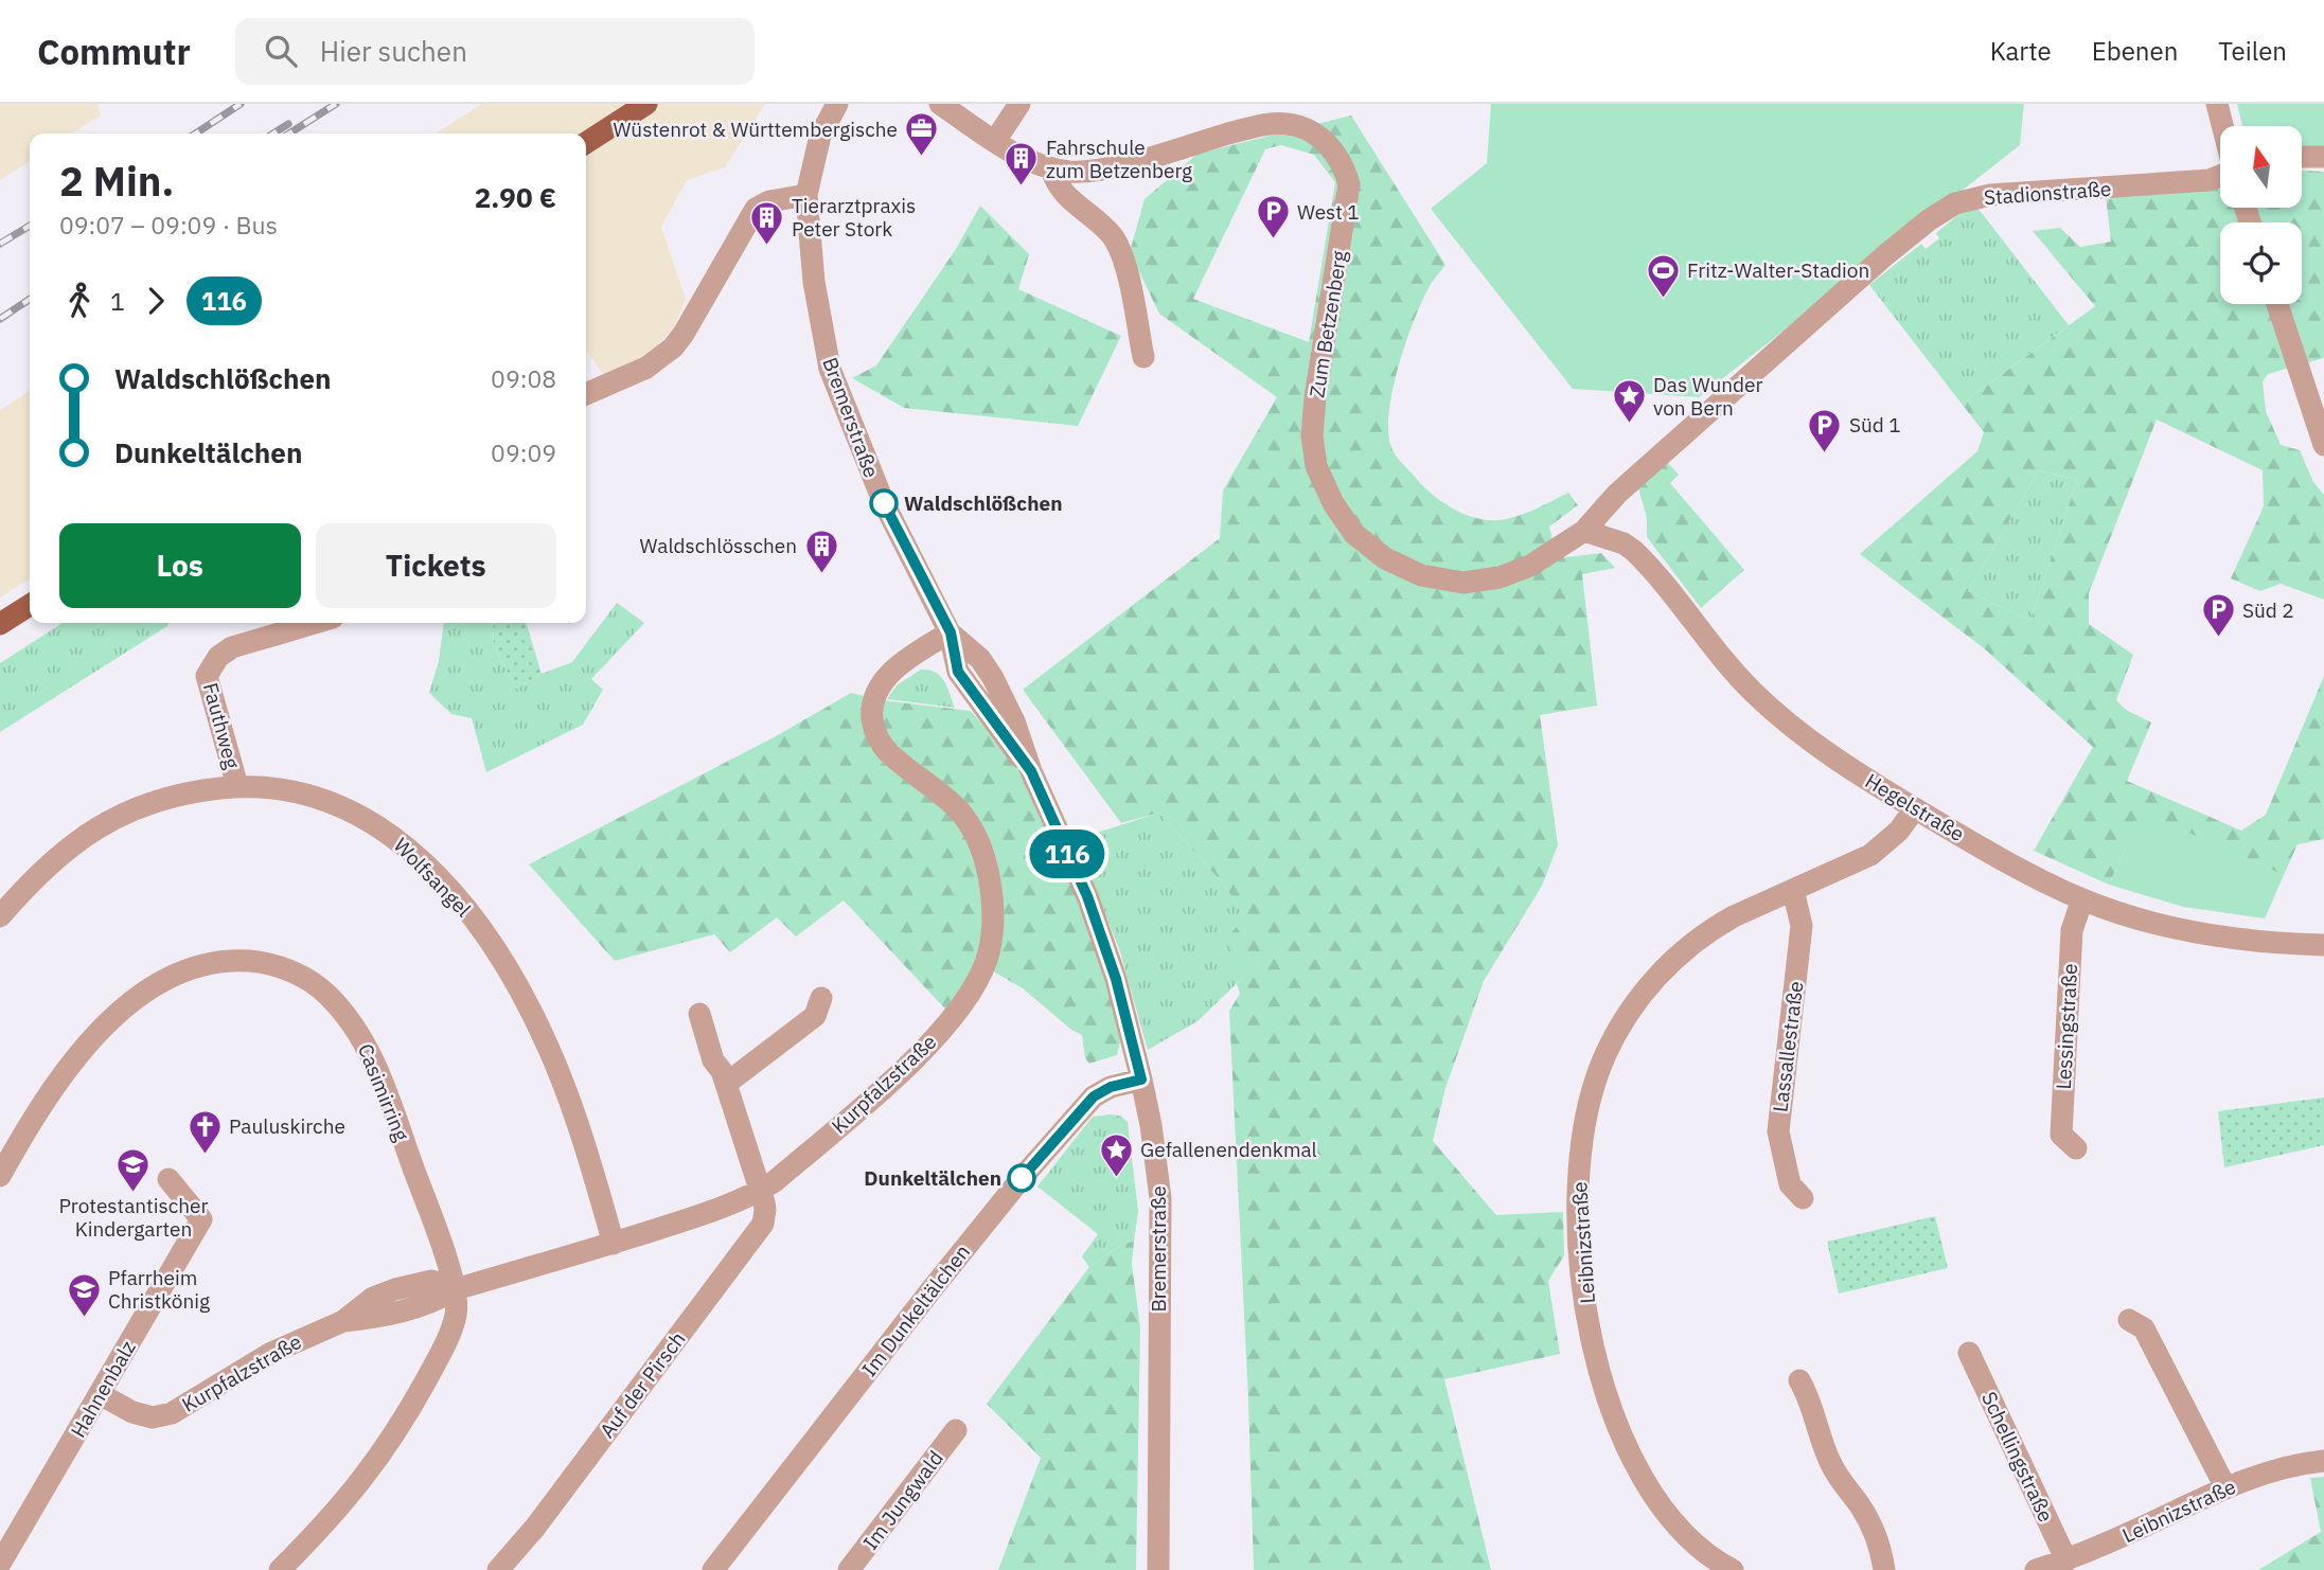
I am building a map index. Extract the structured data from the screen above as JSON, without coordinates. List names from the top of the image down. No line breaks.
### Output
{"streets":{"street":["Stadionstraße","Zum Betzenberg","Bremerstraße","Fauthweg","Hegelstraße","Wolfsangel","Lessingstraße","Lassallestraße","Kurpfalzstraße","Casimirring","Leibnizstraße","Im Dunkeltälchen","Auf der Pirsch","Hahnenbalz","Schellingstraße","Im Jungwald"]},"crossings":[["Stadionstraße","Zum Betzenberg"],["Stadionstraße","Hegelstraße"],["Zum Betzenberg","Hegelstraße"],["Bremerstraße","Kurpfalzstraße"],["Bremerstraße","Im Dunkeltälchen"],["Fauthweg","Wolfsangel"],["Hegelstraße","Lessingstraße"],["Hegelstraße","Leibnizstraße"],["Wolfsangel","Kurpfalzstraße"],["Lassallestraße","Leibnizstraße"],["Kurpfalzstraße","Casimirring"],["Kurpfalzstraße","Auf der Pirsch"],["Kurpfalzstraße","Hahnenbalz"],["Leibnizstraße","Schellingstraße"]],"places":{"office":["Wüstenrot & Württembergische"],"building":["Fahrschule zum Betzenberg","Tierarztpraxis Peter Stork","Waldschlösschen"],"parking":["West 1","Süd 1","Süd 2"],"sports":["Fritz-Walter-Stadion"],"place":["Das Wunder von Bern","Gefallenendenkmal"],"other":["Waldschlößchen","Dunkeltälchen"],"church":["Pauluskirche"],"school or university":["Protestantischer Kindergarten","Pfarrheim Christkönig"]},"lines":["bus line 116"],"north":"top","page":{"header":"Commutr","search":"Hier suchen","nav":["Karte","Ebenen","Teilen"],"on_map":"116","heading":["2 Min.","09:07 – 09:09 · Bus","2.90 €"],"legs":["1","116"],"list":[{"name":"Waldschlößchen","value":"09:08"},{"name":"Dunkeltälchen","value":"09:09"}],"buttons":["Los","Tickets"]}}
